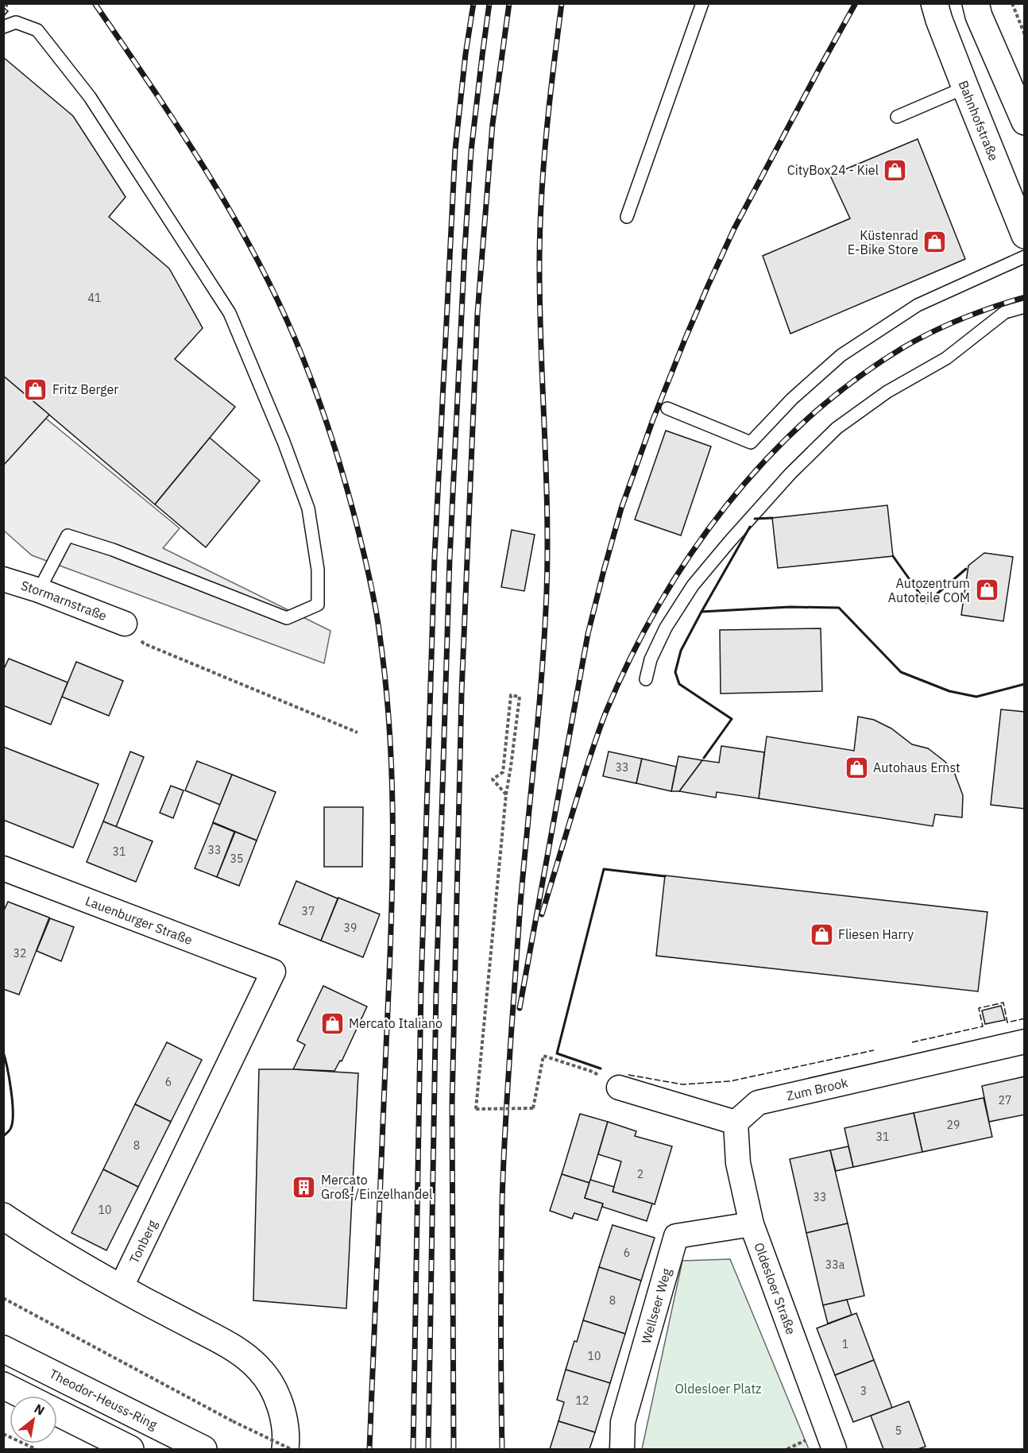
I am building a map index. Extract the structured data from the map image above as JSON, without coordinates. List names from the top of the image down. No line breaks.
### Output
{"streets":{"main road":["Bahnhofstraße","Theodor-Heuss-Ring"],"street":["Stormarnstraße","Lauenburger Straße","Zum Brook","Tonberg","Oldesloer Straße","Wellseer Weg"]},"crossings":[["Lauenburger Straße","Tonberg"],["Zum Brook","Oldesloer Straße"],["Oldesloer Straße","Wellseer Weg"]],"parks":["Oldesloer Platz"],"places":{"shop":["CityBox24 - Kiel","Küstenrad E-Bike Store","Fritz Berger","Autozentrum Autoteile COM","Autohaus Ernst","Fliesen Harry","Mercato Italiano"],"building":["Mercato Groß-/Einzelhandel"]},"house_numbers":["41","33","33","31","35","37","39","32","6","27","29","31","8","2","33","10","6","33a","8","1","10","3","12","5"],"north":"top right"}
